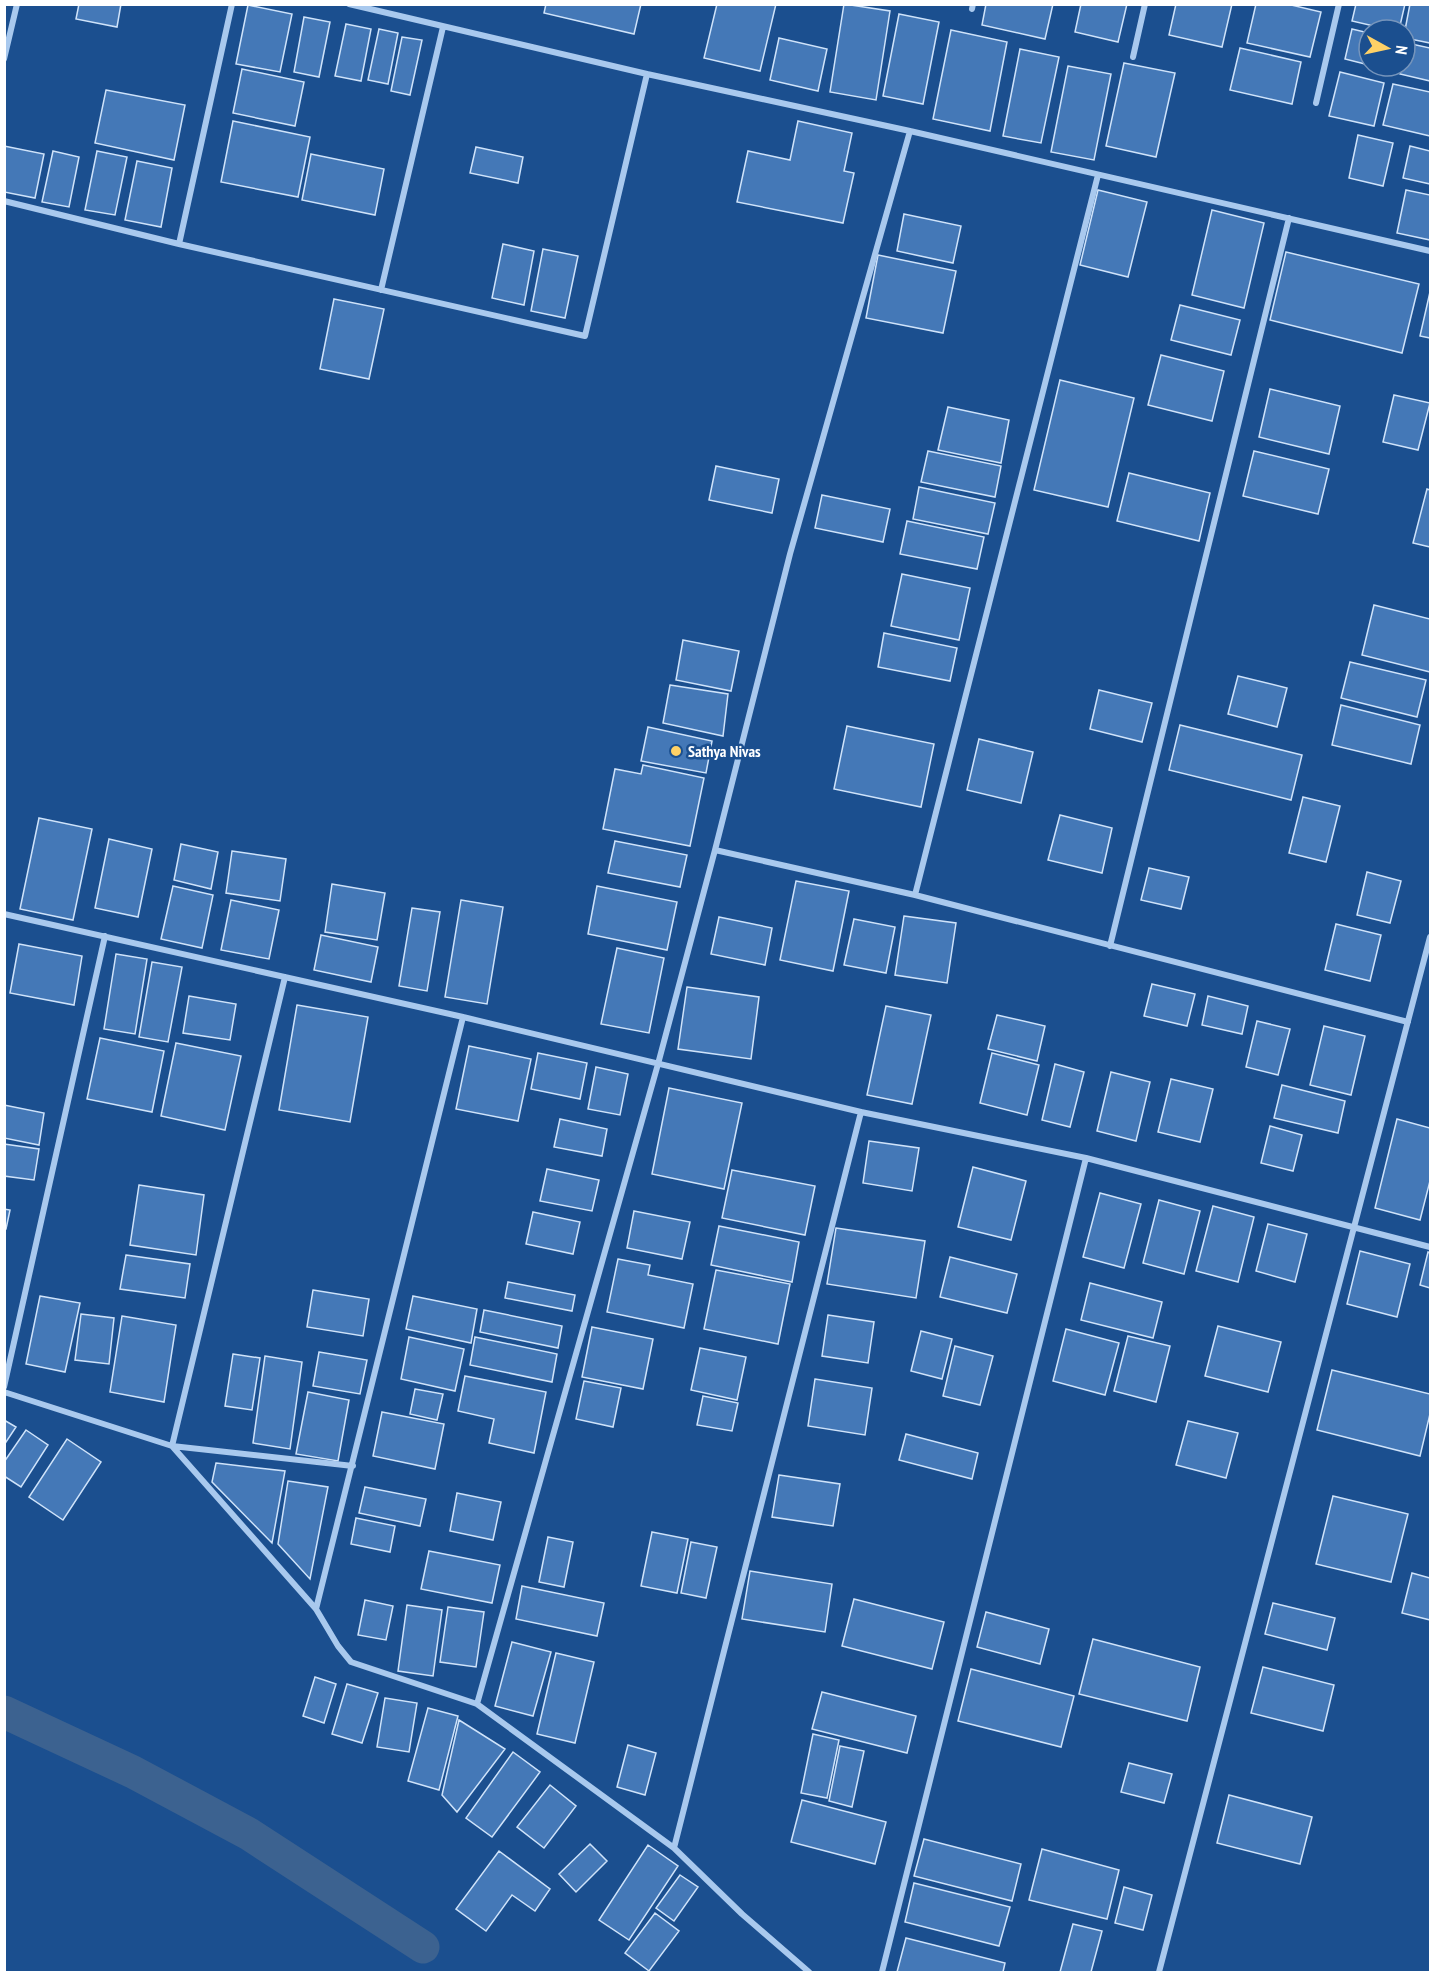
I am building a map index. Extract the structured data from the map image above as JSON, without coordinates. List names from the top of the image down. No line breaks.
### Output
{"places":["Sathya Nivas"],"north":"right"}
